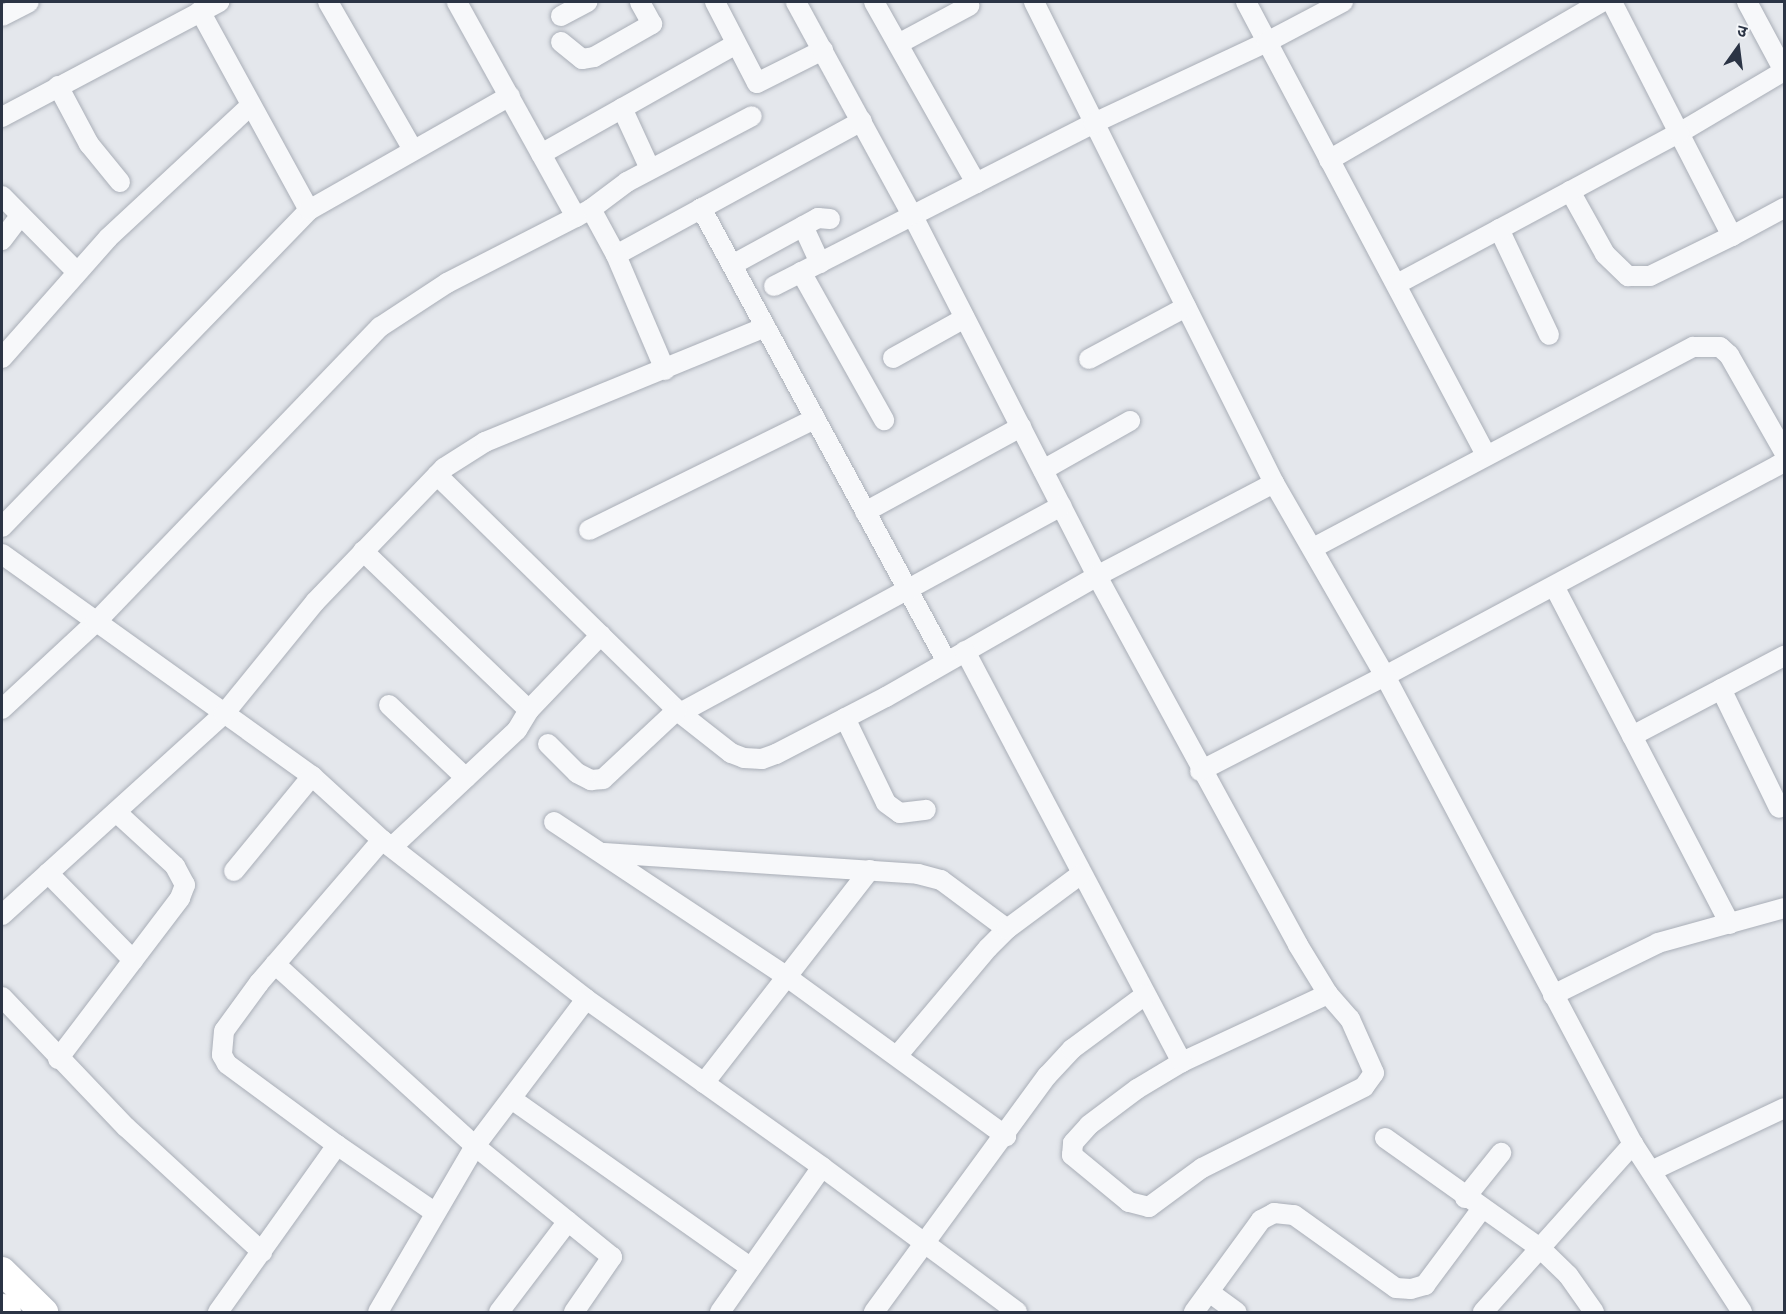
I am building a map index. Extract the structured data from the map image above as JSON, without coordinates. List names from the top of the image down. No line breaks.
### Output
{"north":"top"}
